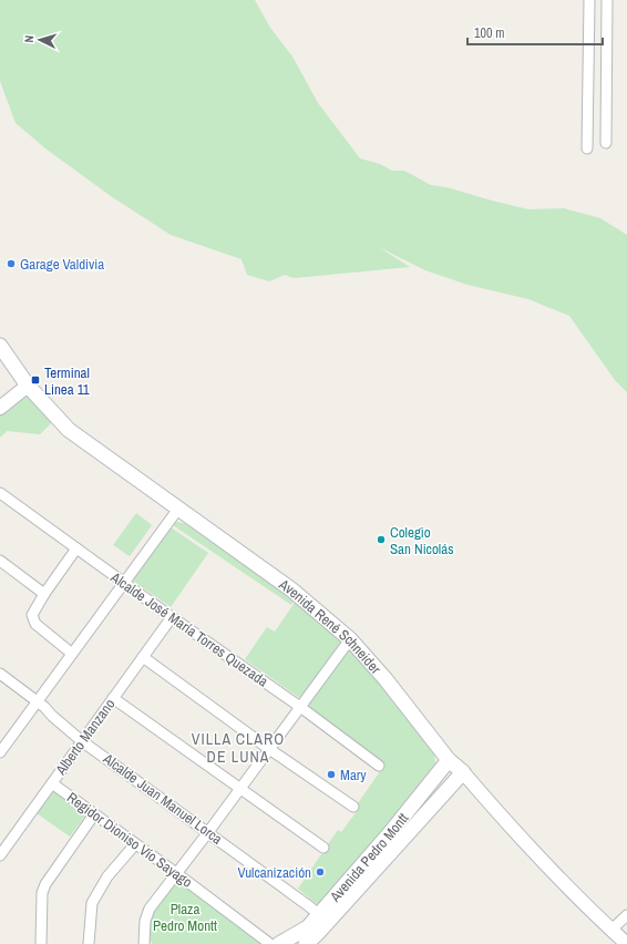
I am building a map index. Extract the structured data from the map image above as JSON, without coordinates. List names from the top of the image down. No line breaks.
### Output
{"streets":{"main road":["Avenida René Schneider","Avenida Pedro Montt"],"street":["Alcalde José María Torres Quezada","Alberto Manzano","Alcalde Juan Manuel Lorca","Regidor Dioniso Vío Sayago"]},"crossings":[["Avenida René Schneider","Avenida Pedro Montt"],["Alcalde José María Torres Quezada","Alberto Manzano"],["Alberto Manzano","Alcalde Juan Manuel Lorca"],["Alberto Manzano","Regidor Dioniso Vío Sayago"],["Alcalde Juan Manuel Lorca","Avenida Pedro Montt"]],"districts":["VILLA CLARO DE LUNA"],"parks":["Plaza Pedro Montt"],"places":{"other":["Garage Valdivia","Colegio San Nicolás","Mary","Vulcanización"],"transit":["Terminal Linea 11"]},"scale_bar":"100 m","north":"left"}
